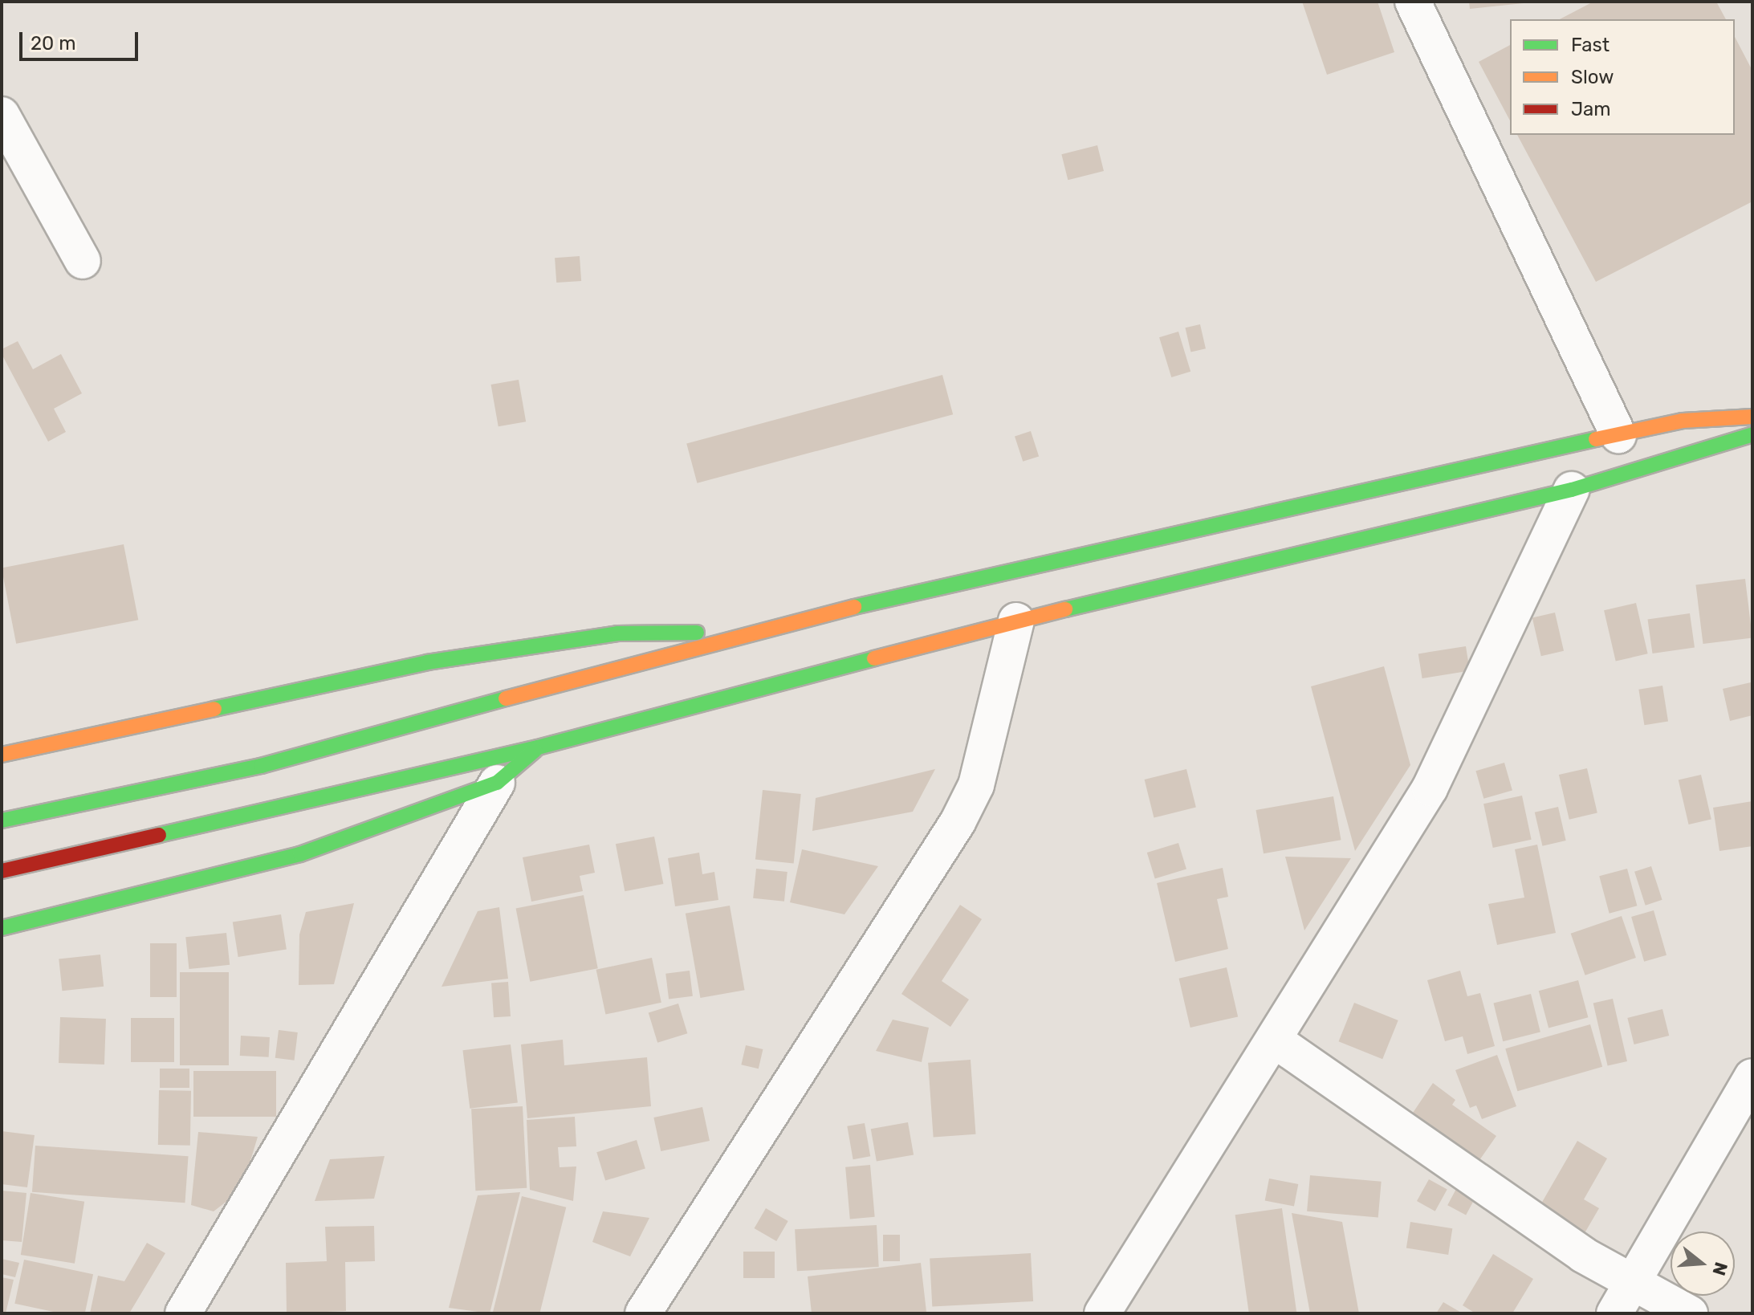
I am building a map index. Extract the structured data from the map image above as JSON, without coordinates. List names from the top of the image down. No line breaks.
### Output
{"legend":["Fast","Slow","Jam"],"scale_bar":"20 m","north":"right"}
